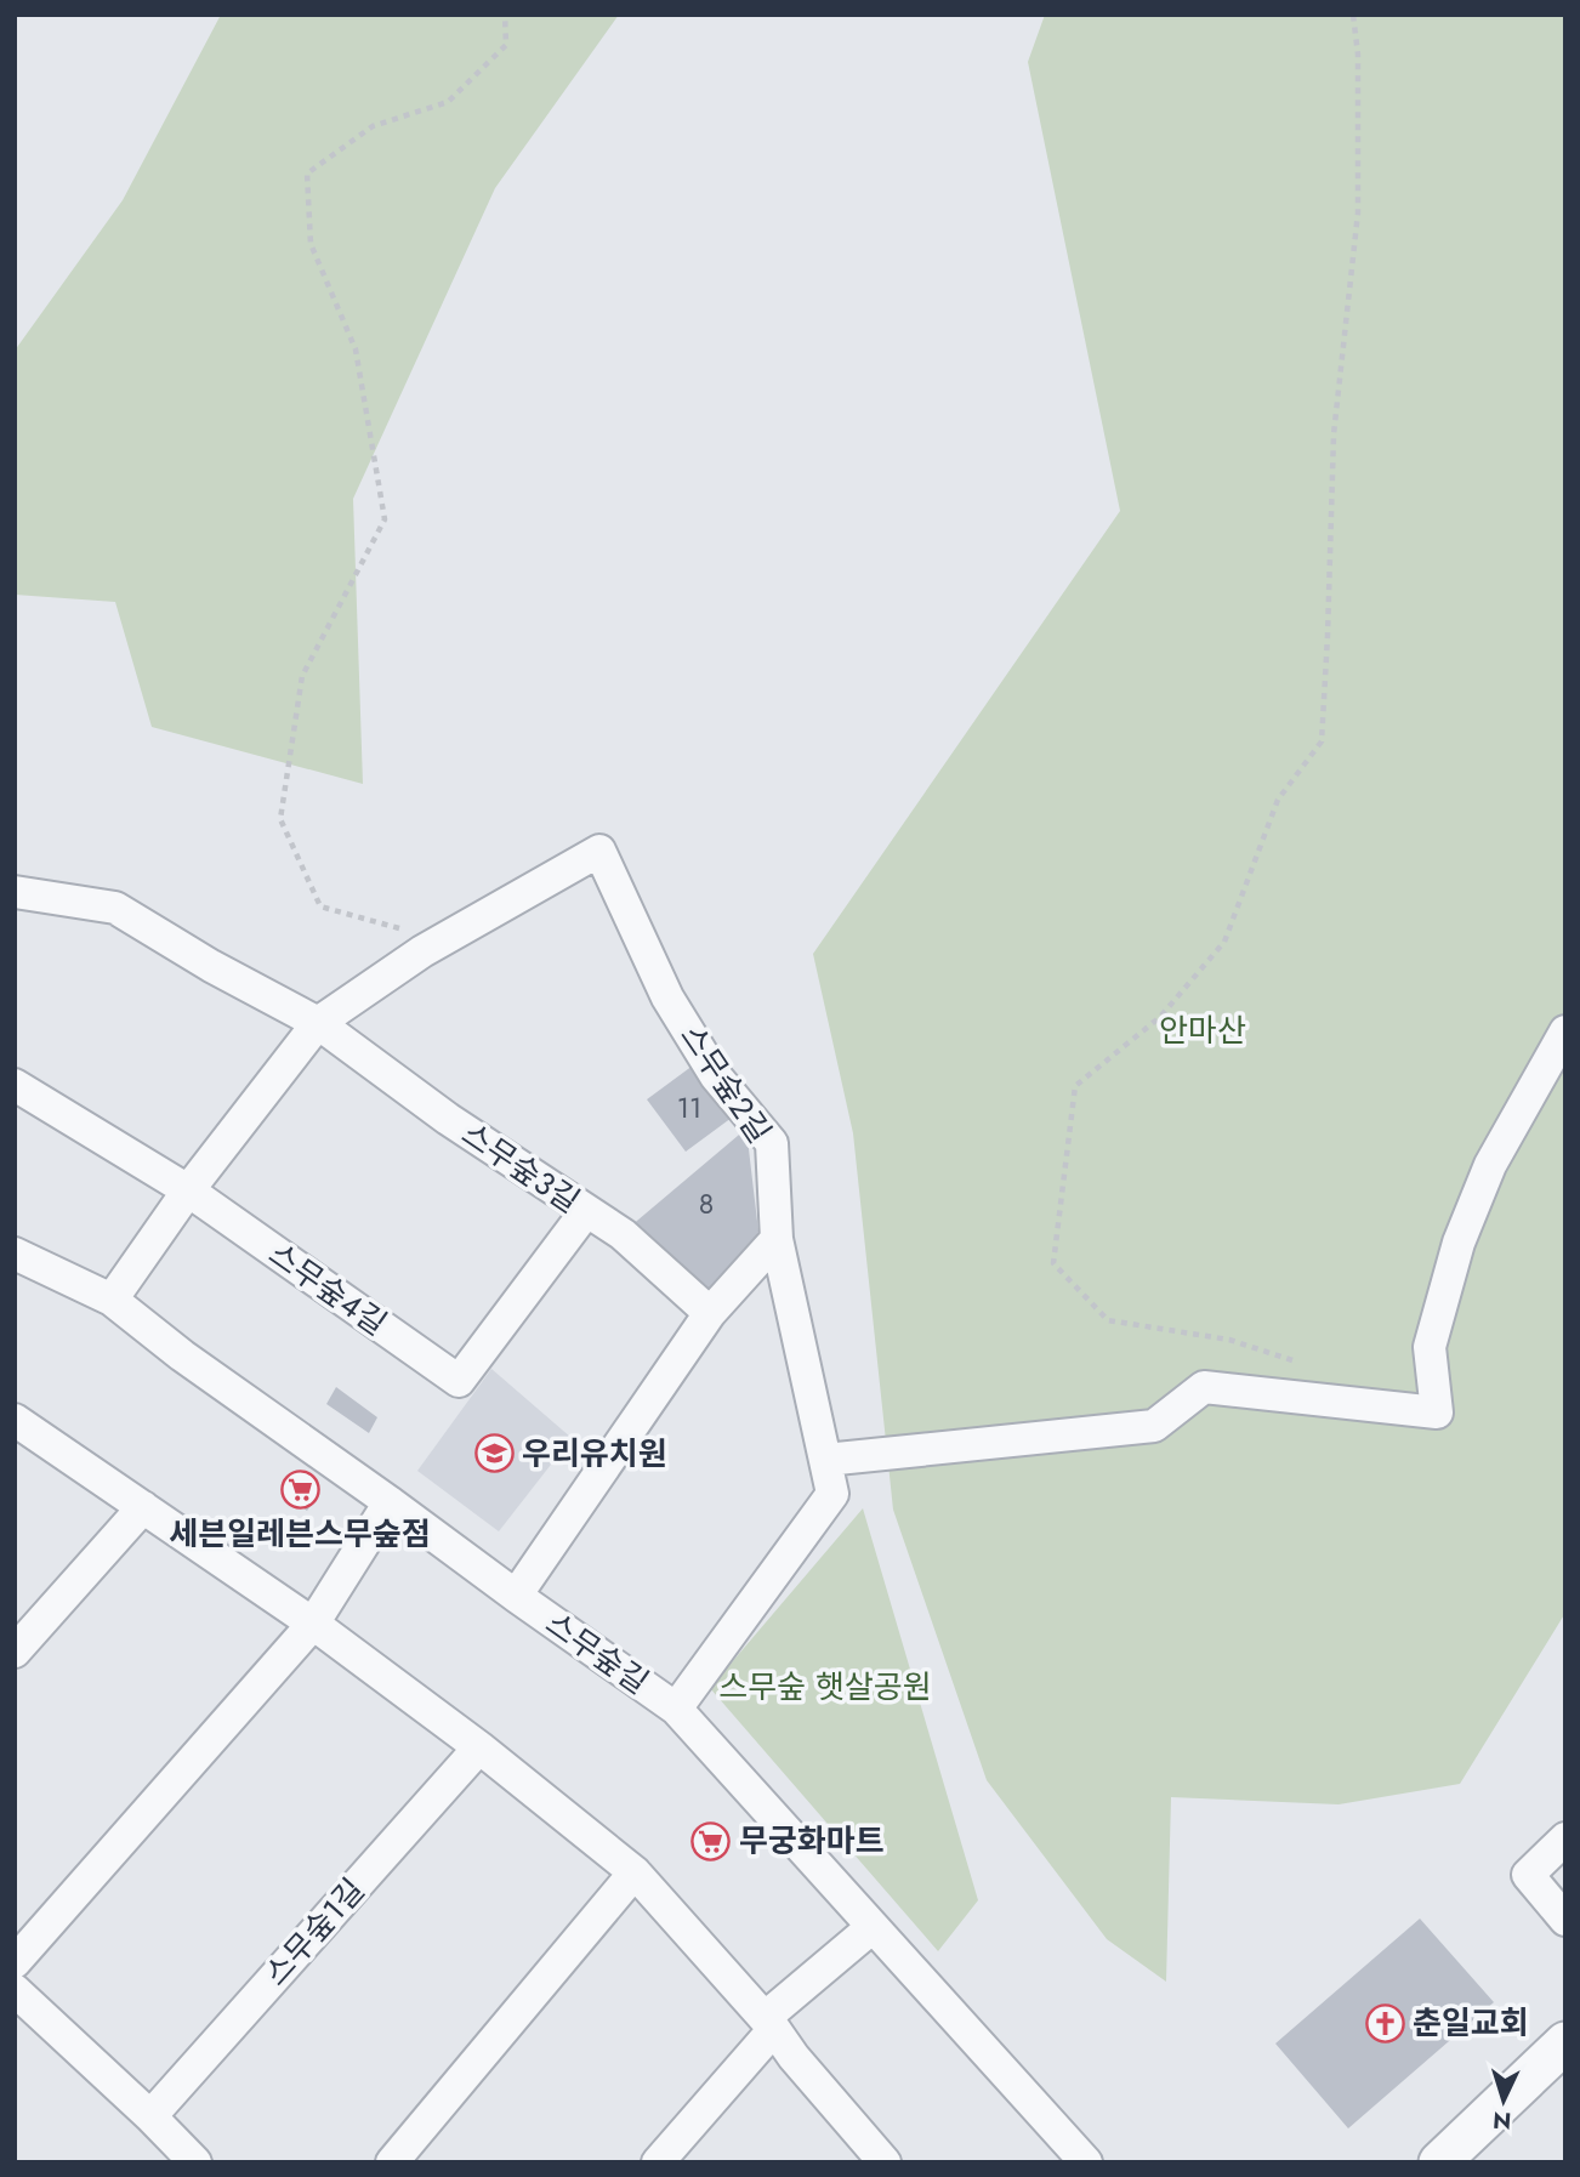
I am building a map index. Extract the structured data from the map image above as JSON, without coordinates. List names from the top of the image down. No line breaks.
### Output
{"streets":{"street":["스무숲2길","스무숲3길","스무숲4길","스무숲길","스무숲1길"]},"crossings":[["스무숲2길","스무숲3길"],["스무숲2길","스무숲4길"],["스무숲2길","스무숲길"],["스무숲3길","스무숲4길"]],"parks":["안마산","스무숲 햇살공원"],"places":{"school or university":["우리유치원"],"supermarket":["세븐일레븐스무숲점","무궁화마트"],"church":["춘일교회"]},"house_numbers":["11","8"],"north":"bottom"}
